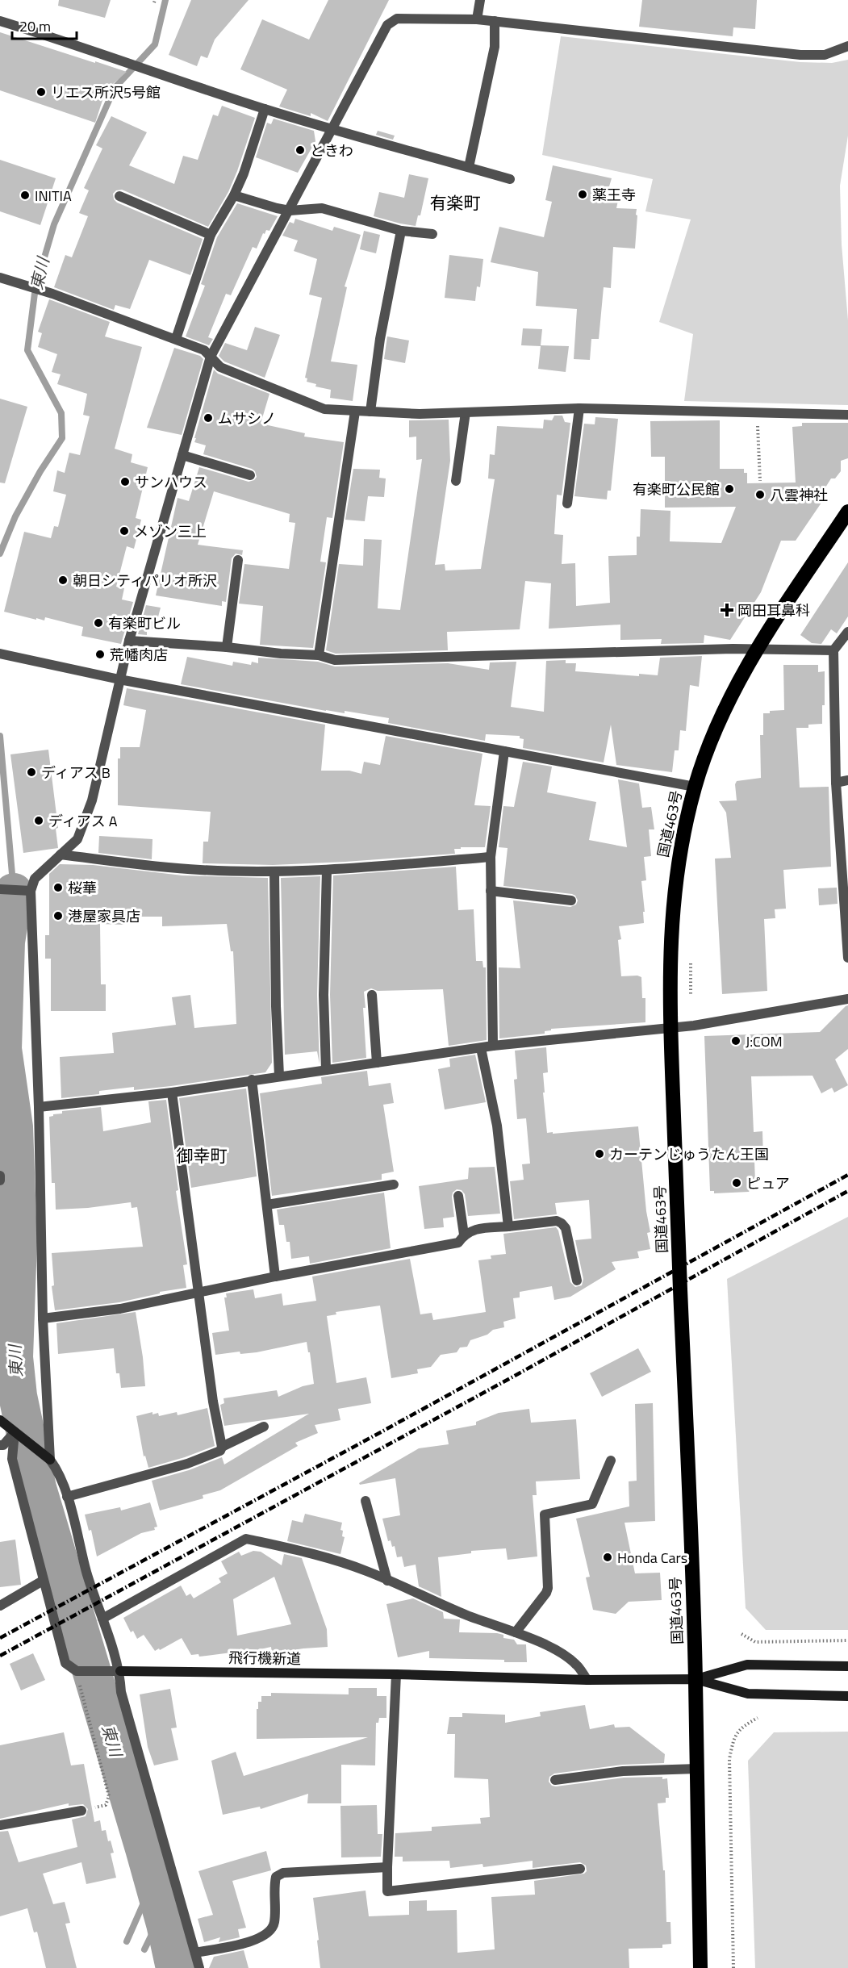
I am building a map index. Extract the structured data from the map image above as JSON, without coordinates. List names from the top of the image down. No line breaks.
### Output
{"streets":{"highway":["国道463号"],"street":["飛行機新道"]},"crossings":[["国道463号","飛行機新道"]],"districts":["有楽町","御幸町"],"water":["東川"],"places":{"other":["リエス所沢5号館","ときわ","薬王寺","INITIA","ムサシノ","サンハウス","有楽町公民館","八雲神社","メゾン三上","朝日シティパリオ所沢","有楽町ビル","荒幡肉店","ディアス B","ディアス A","桜華","港屋家具店","J:COM","カーテンじゅうたん王国","ピュア","Honda Cars"],"health":["岡田耳鼻科"]},"scale_bar":"20 m"}
